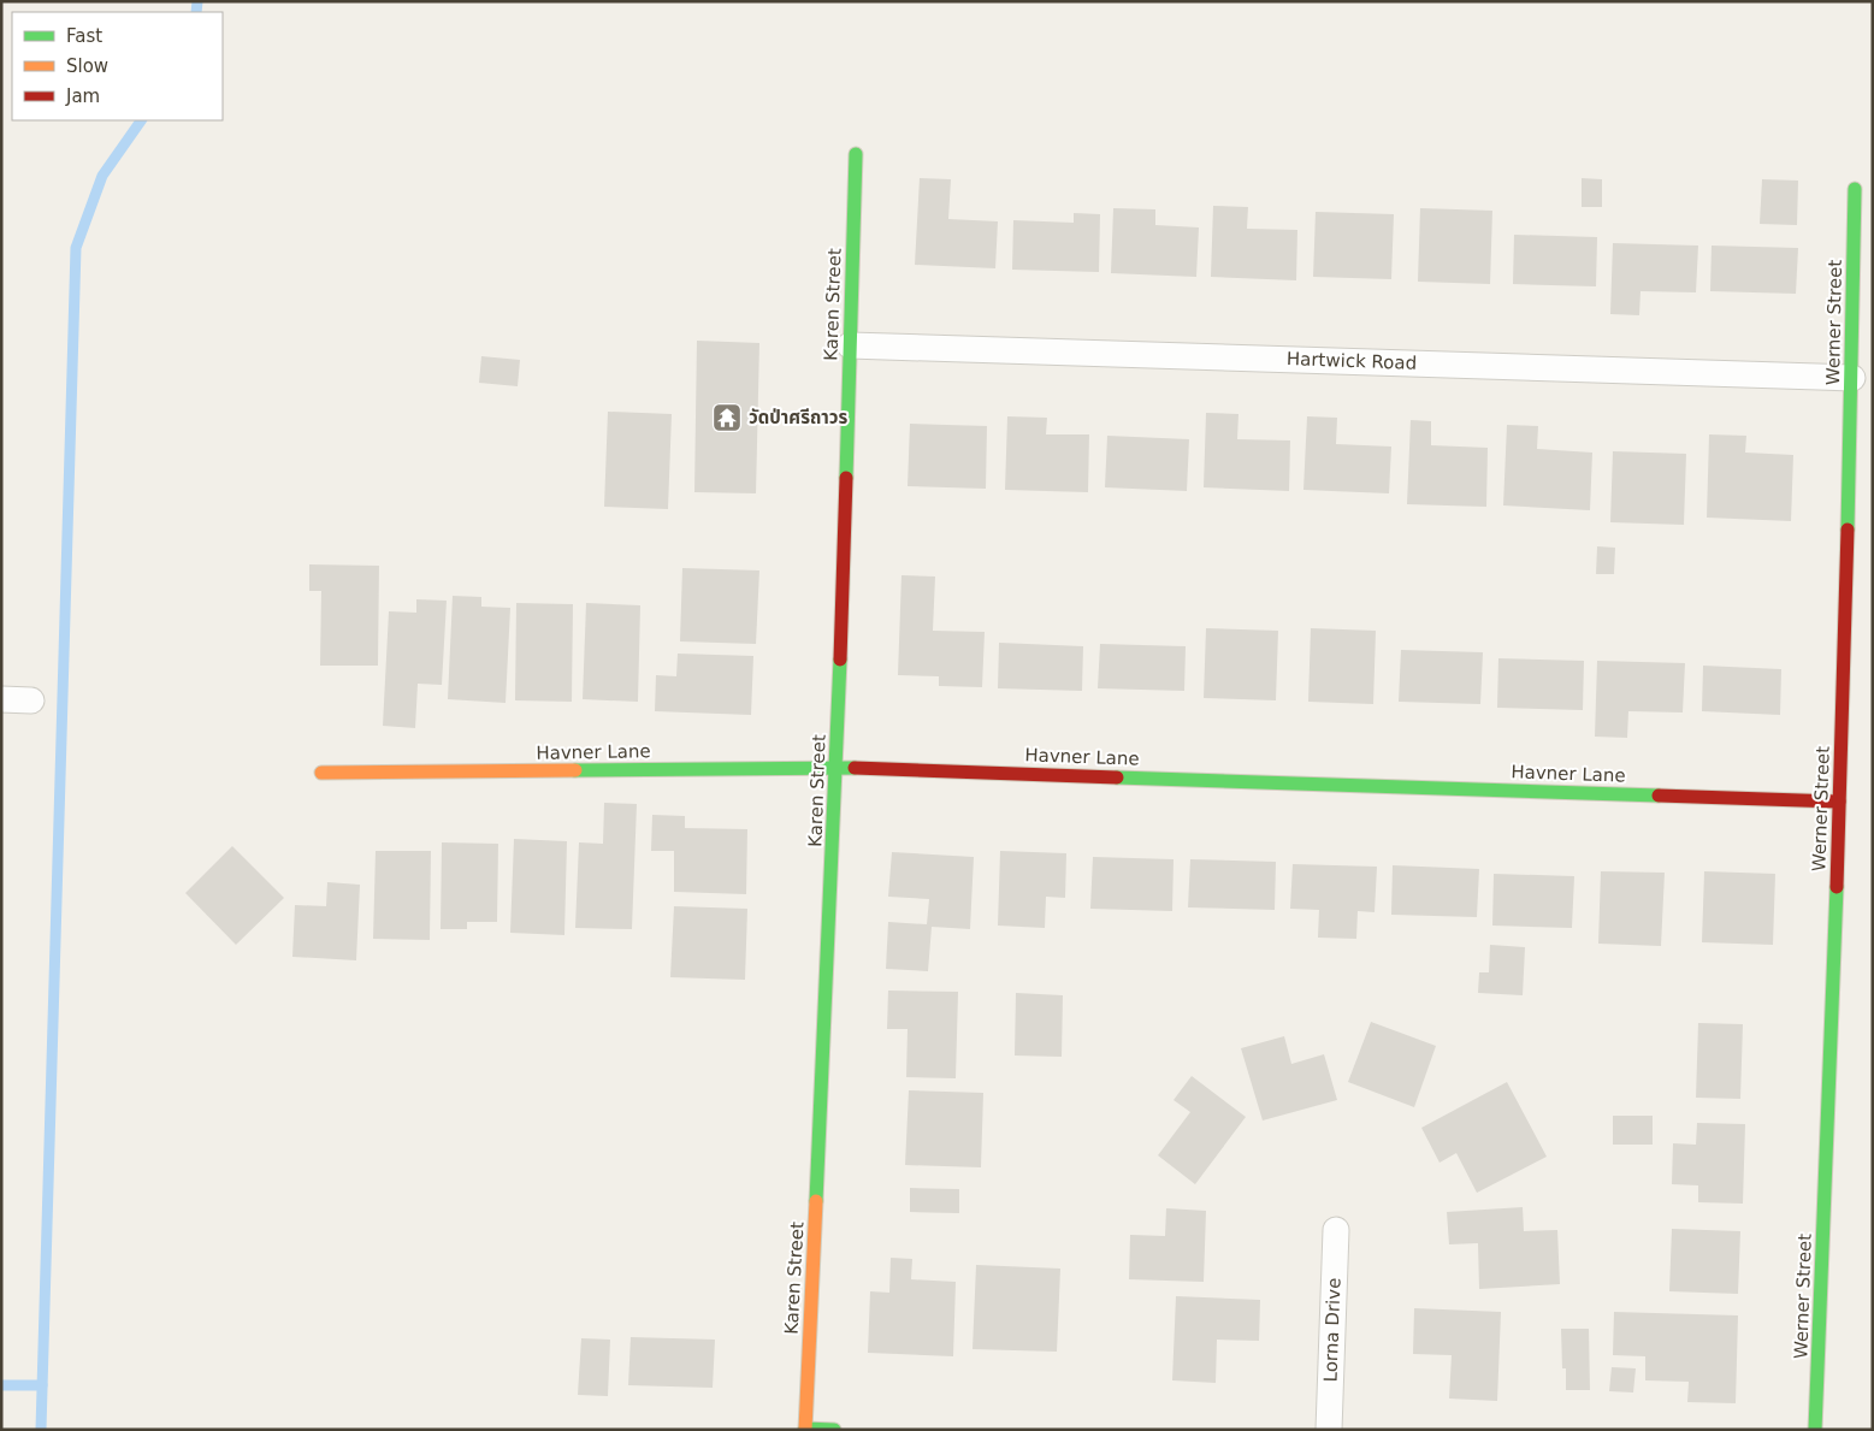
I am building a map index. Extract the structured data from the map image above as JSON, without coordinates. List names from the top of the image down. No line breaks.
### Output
{"streets":{"street":["Karen Street","Werner Street","Hartwick Road","Havner Lane","Lorna Drive"]},"crossings":[["Karen Street","Hartwick Road"],["Karen Street","Havner Lane"],["Werner Street","Hartwick Road"],["Werner Street","Havner Lane"]],"places":{"temple":["วัดป่าศรีถาวร"]},"legend":["Fast","Slow","Jam"]}
